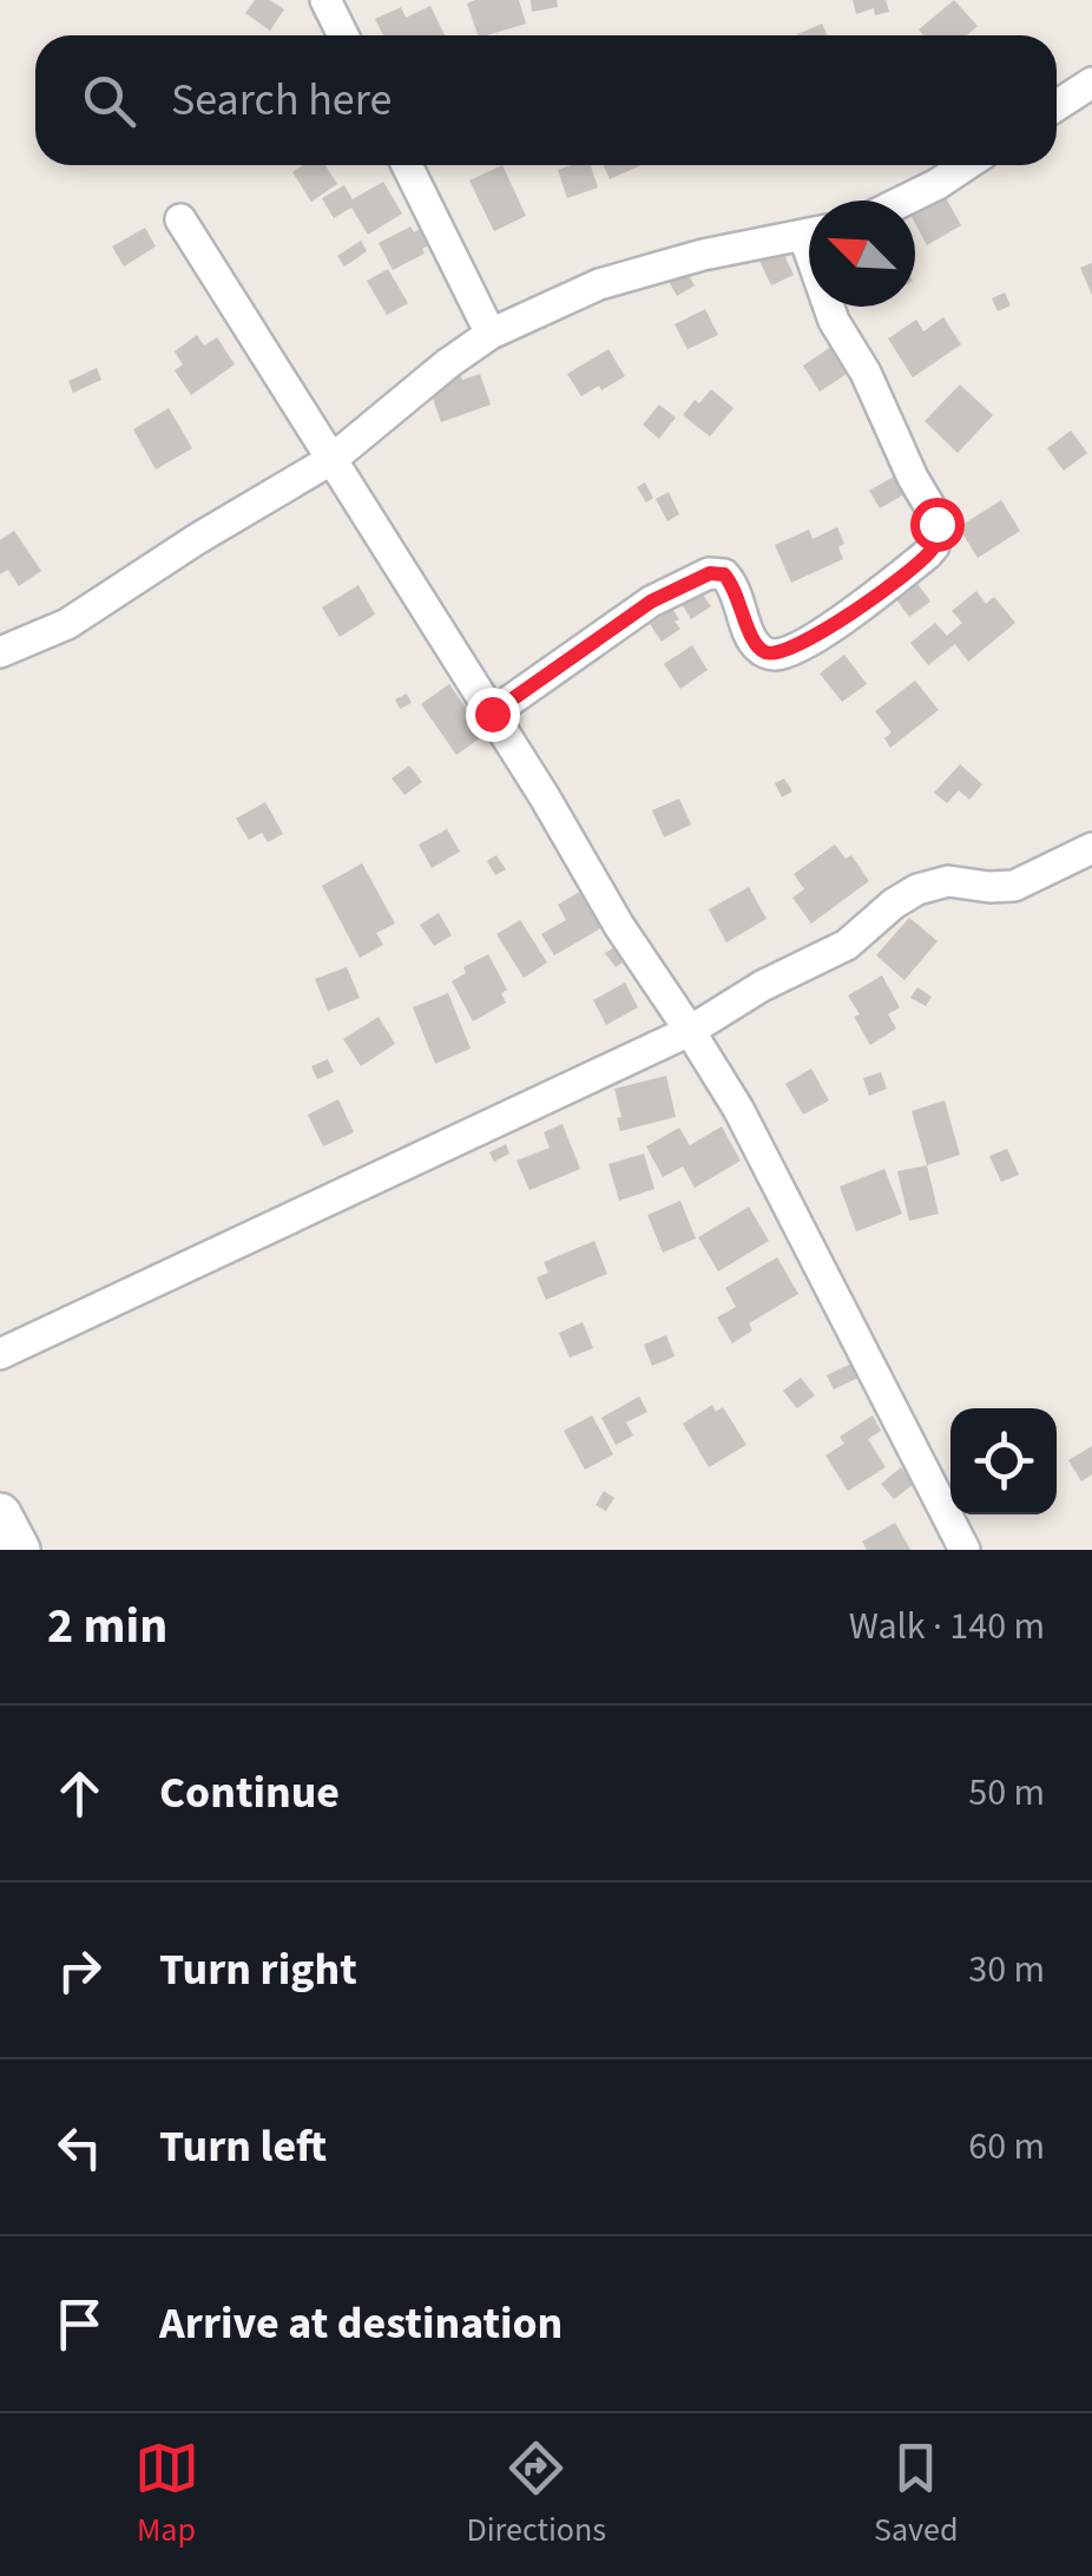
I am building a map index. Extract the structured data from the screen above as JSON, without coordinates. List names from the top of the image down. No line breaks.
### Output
{"north":"top left","page":{"search":"Search here","heading":["2 min","Walk · 140 m"],"list":[["Continue","50 m"],["Turn right","30 m"],["Turn left","60 m"],"Arrive at destination"],"nav":["Map","Directions","Saved"]}}
